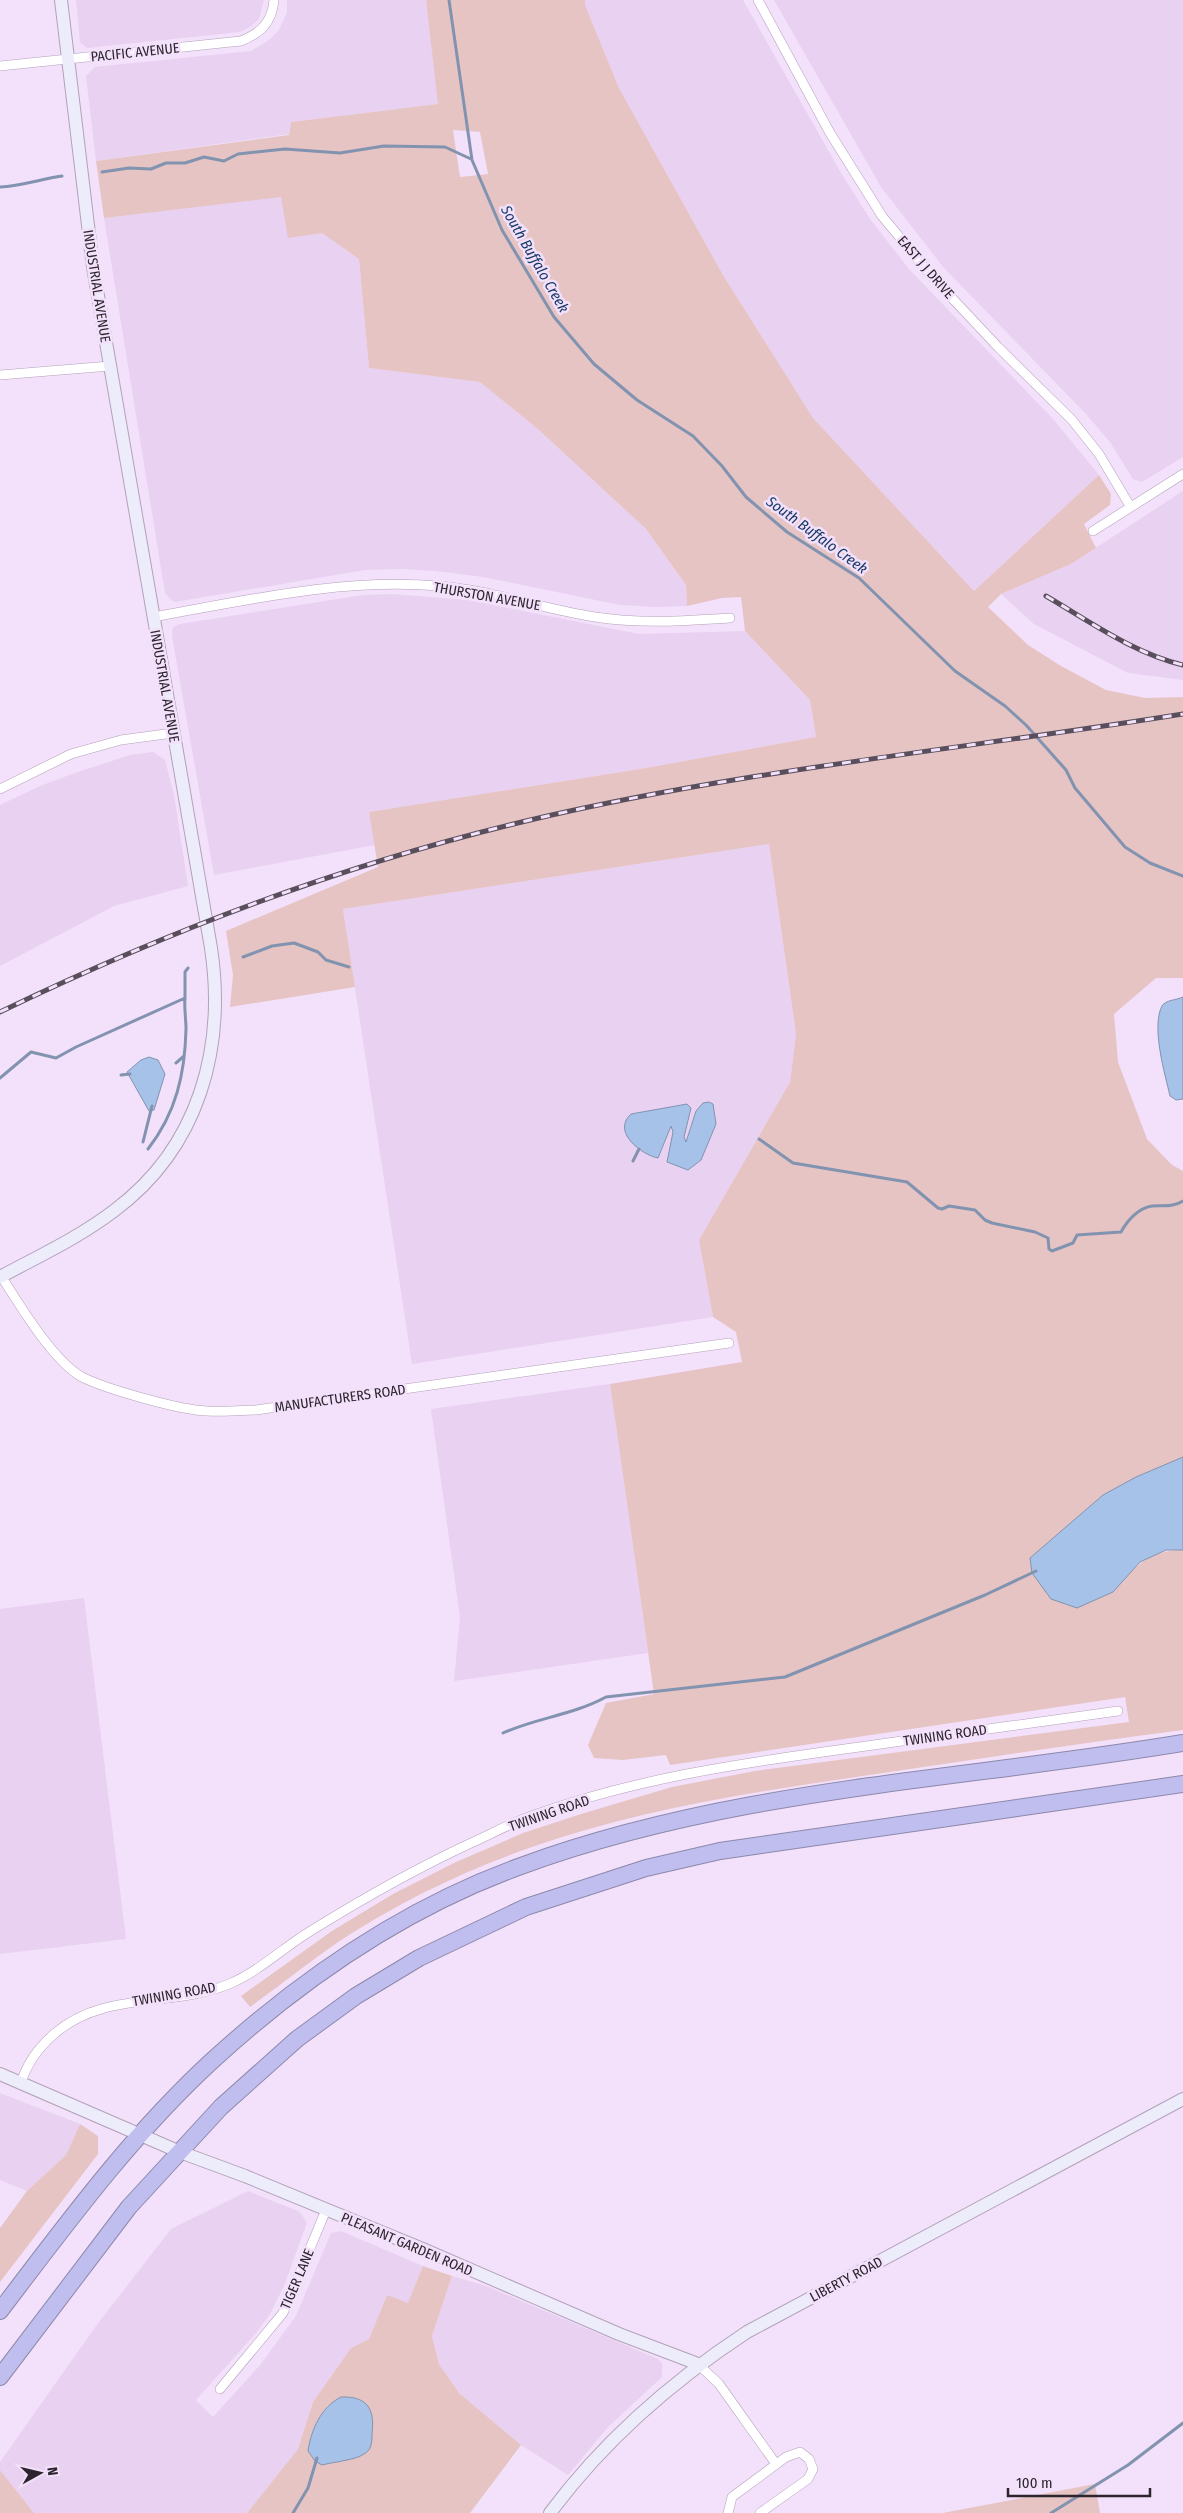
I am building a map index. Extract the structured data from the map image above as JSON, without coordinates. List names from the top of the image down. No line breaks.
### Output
{"streets":{"main road":["INDUSTRIAL AVENUE","PLEASANT GARDEN ROAD","LIBERTY ROAD"],"street":["PACIFIC AVENUE","EAST J J DRIVE","THURSTON AVENUE","MANUFACTURERS ROAD","TWINING ROAD","TIGER LANE"]},"crossings":[["PACIFIC AVENUE","INDUSTRIAL AVENUE"],["INDUSTRIAL AVENUE","THURSTON AVENUE"],["INDUSTRIAL AVENUE","MANUFACTURERS ROAD"],["TWINING ROAD","PLEASANT GARDEN ROAD"],["PLEASANT GARDEN ROAD","TIGER LANE"],["PLEASANT GARDEN ROAD","LIBERTY ROAD"]],"water":["South Buffalo Creek"],"scale_bar":"100 m","north":"right"}
